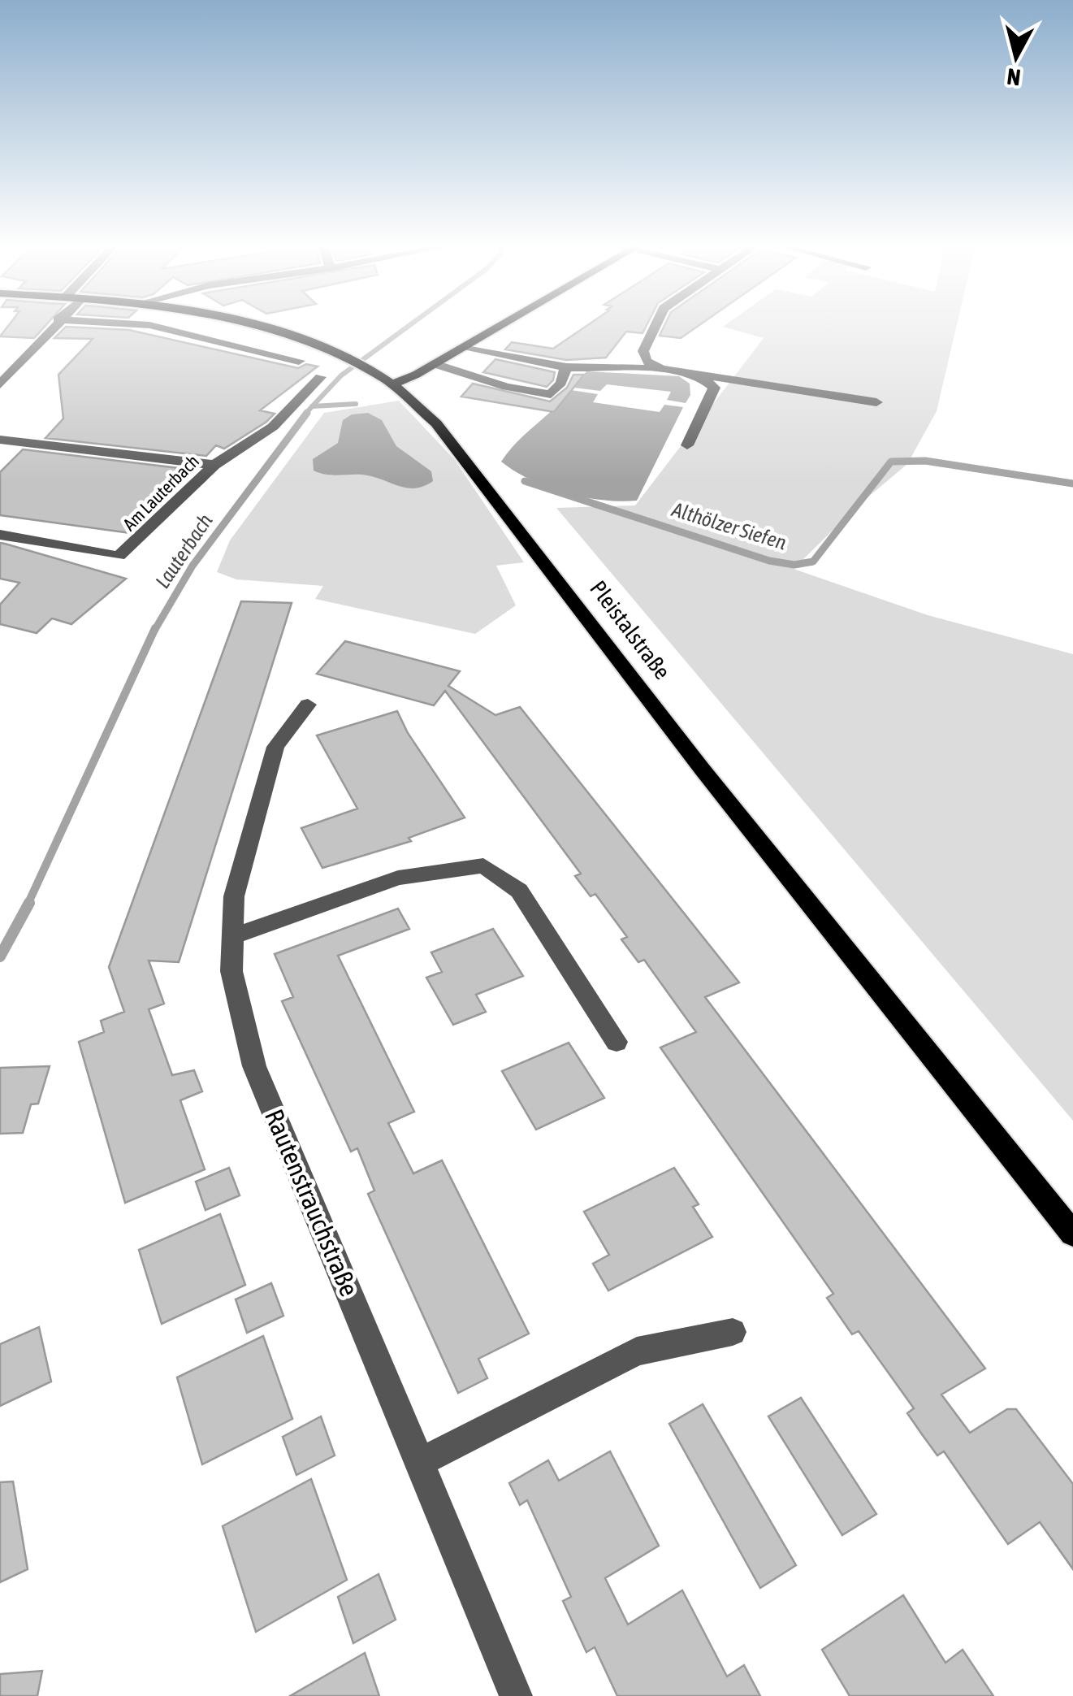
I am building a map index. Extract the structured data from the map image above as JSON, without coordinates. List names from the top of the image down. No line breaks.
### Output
{"streets":{"main road":["Pleistalstraße"],"street":["Am Lauterbach","Rautenstrauchstraße"]},"water":["Althölzer Siefen","Lauterbach"],"north":"bottom"}
